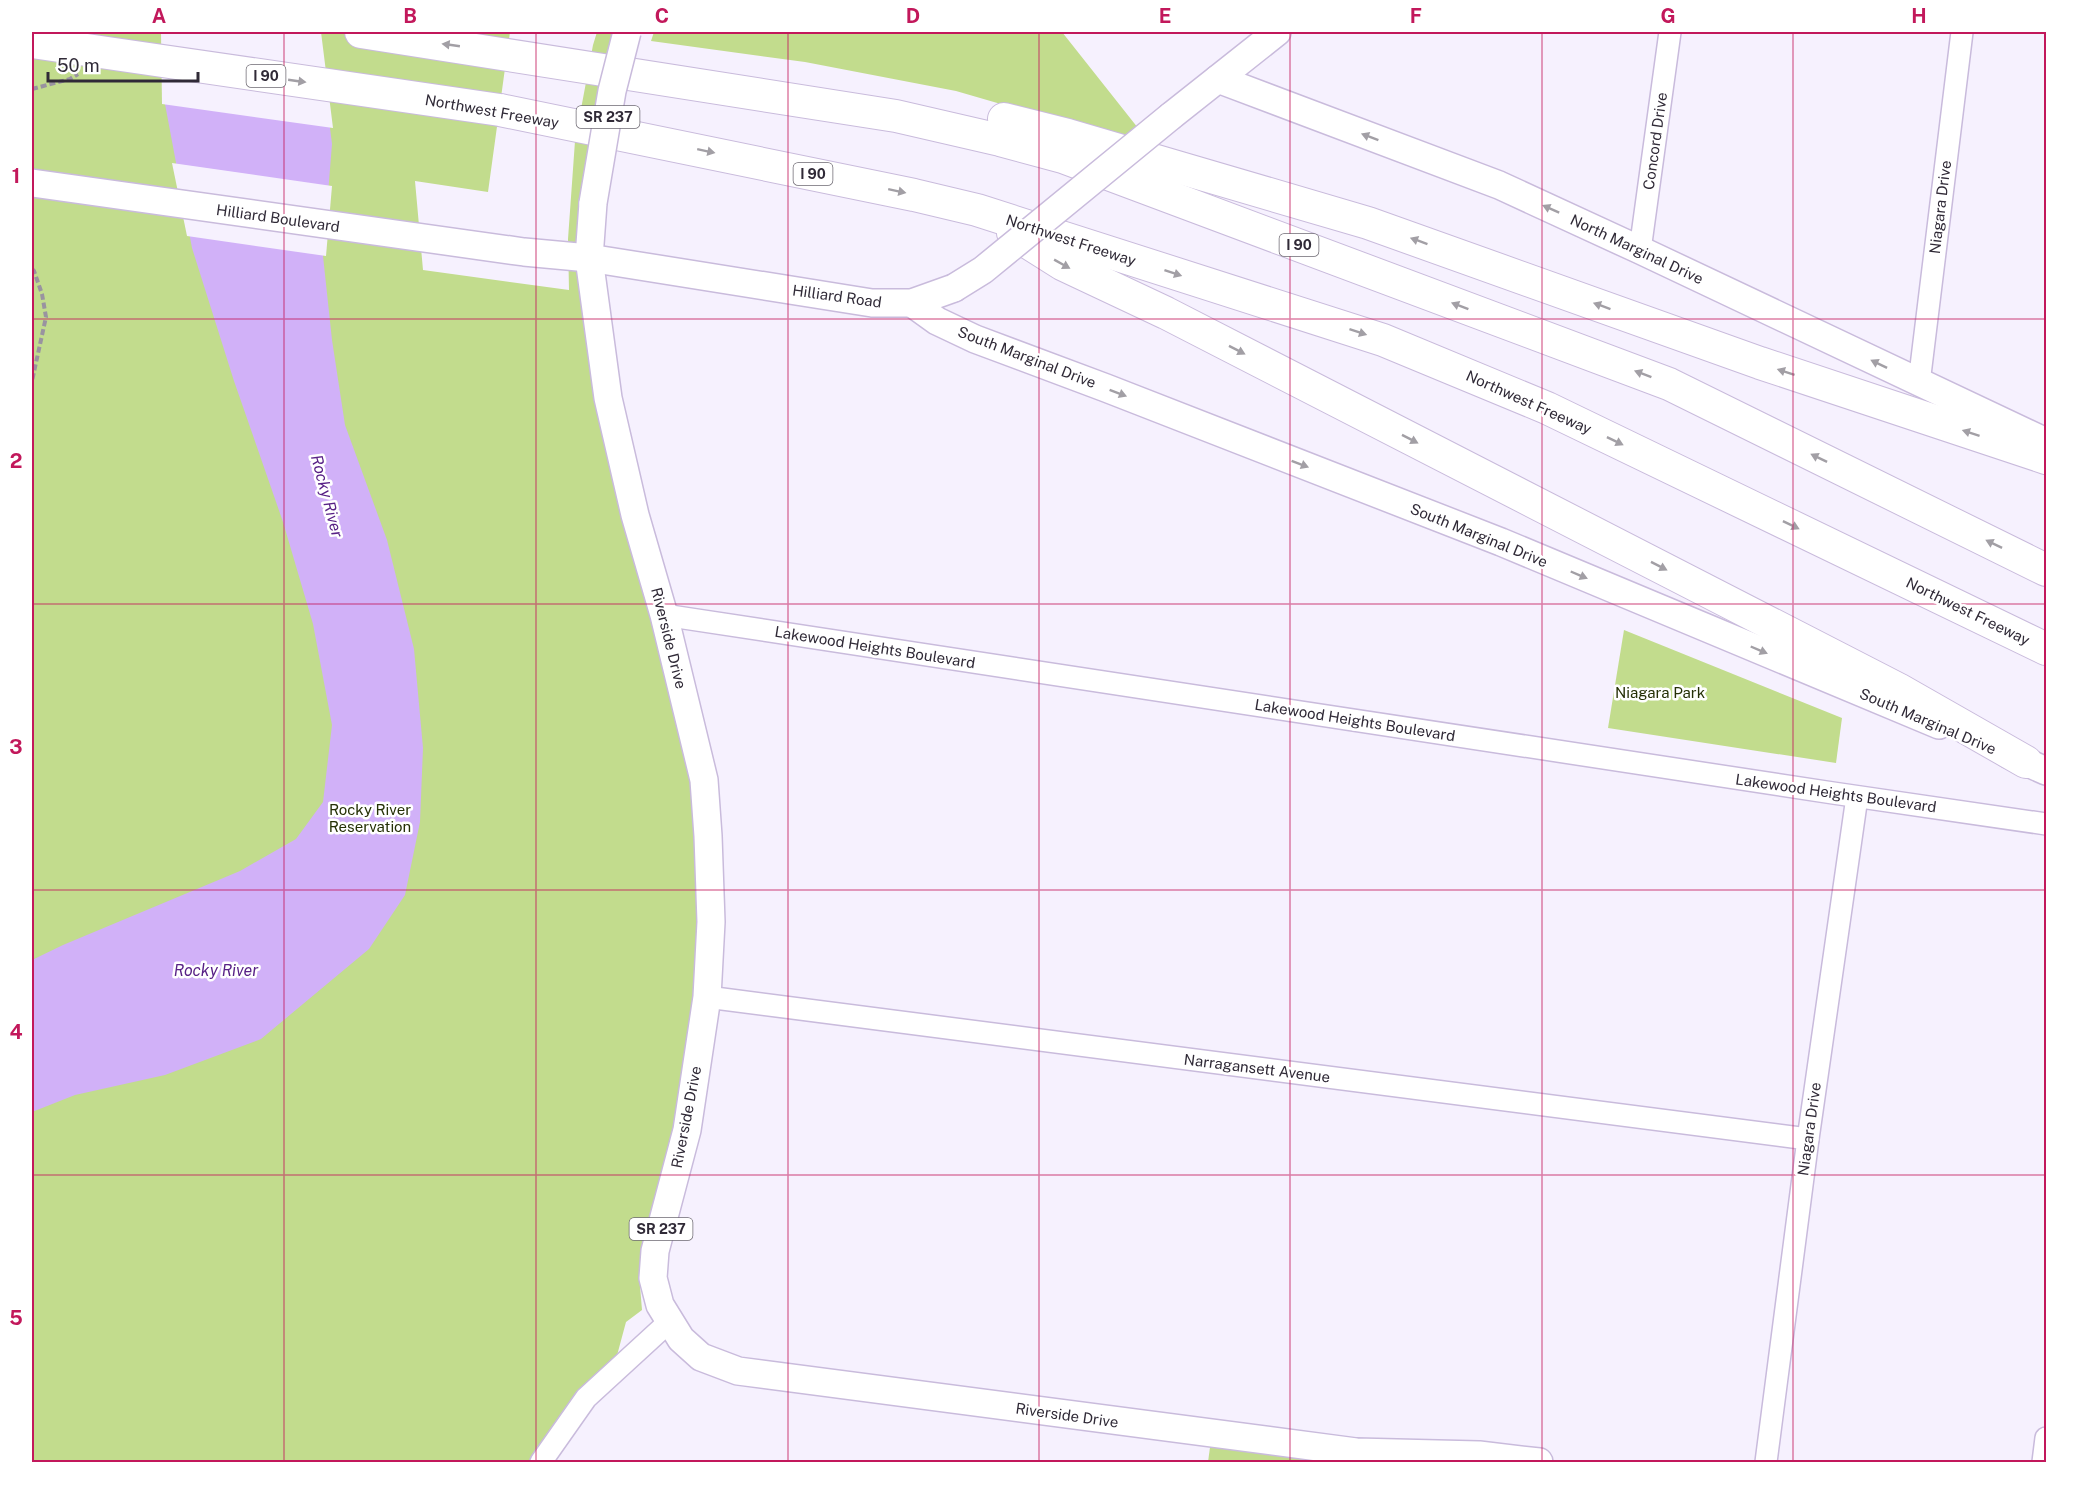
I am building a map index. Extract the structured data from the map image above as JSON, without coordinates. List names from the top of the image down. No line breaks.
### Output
{"streets":{"highway":["I 90","Northwest Freeway"],"main road":["SR 237","Hilliard Boulevard","North Marginal Drive","Hilliard Road","South Marginal Drive","Riverside Drive"],"street":["Concord Drive","Niagara Drive","Lakewood Heights Boulevard","Narragansett Avenue"]},"crossings":[["Concord Drive","North Marginal Drive"],["Niagara Drive","North Marginal Drive"],["Niagara Drive","Lakewood Heights Boulevard"],["Niagara Drive","Narragansett Avenue"],["Hilliard Boulevard","Hilliard Road"],["North Marginal Drive","Hilliard Road"],["Hilliard Road","South Marginal Drive"],["Hilliard Road","Riverside Drive"],["Riverside Drive","Lakewood Heights Boulevard"],["Riverside Drive","Narragansett Avenue"]],"one_way":["North Marginal Drive","South Marginal Drive"],"water":["Rocky River"],"parks":["Niagara Park","Rocky River Reservation"],"scale_bar":"50 m","grid":{"columns":["A","B","C","D","E","F","G","H"],"rows":["1","2","3","4","5"]}}
